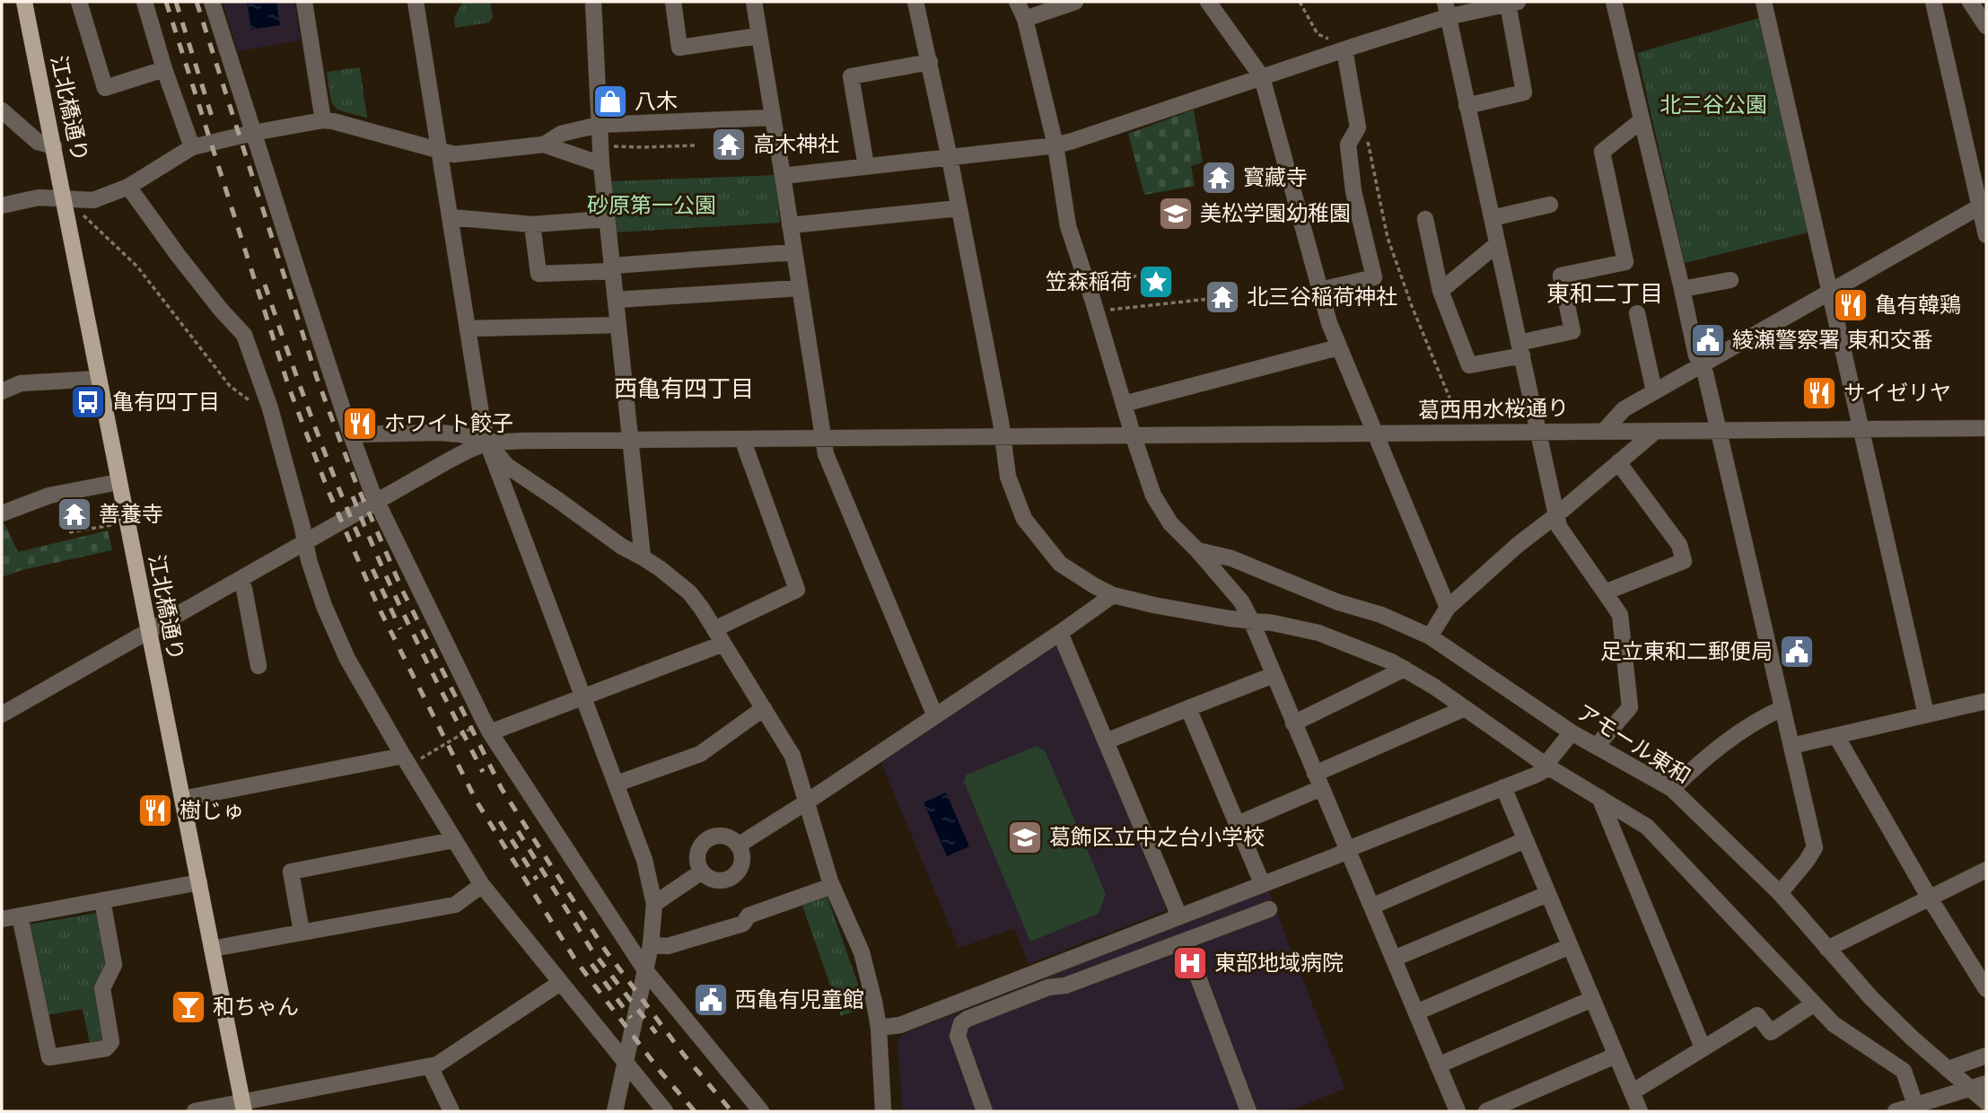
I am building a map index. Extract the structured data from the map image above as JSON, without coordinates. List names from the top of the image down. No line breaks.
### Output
{"streets":{"main road":["江北橋通り"],"street":["葛西用水桜通り","アモール東和"]},"districts":["東和二丁目","西亀有四丁目"],"parks":["北三谷公園","砂原第一公園"],"places":{"shop":["八木"],"temple":["高木神社","寳藏寺","北三谷稲荷神社","善養寺"],"school or university":["美松学園幼稚園","葛飾区立中之台小学校"],"place":["笠森稲荷"],"restaurant":["亀有韓鶏","サイゼリヤ","ホワイト餃子","樹じゅ"],"public building":["綾瀬警察署 東和交番","足立東和二郵便局","西亀有児童館"],"bus stop":["亀有四丁目"],"hospital":["東部地域病院"],"bar":["和ちゃん"]}}
